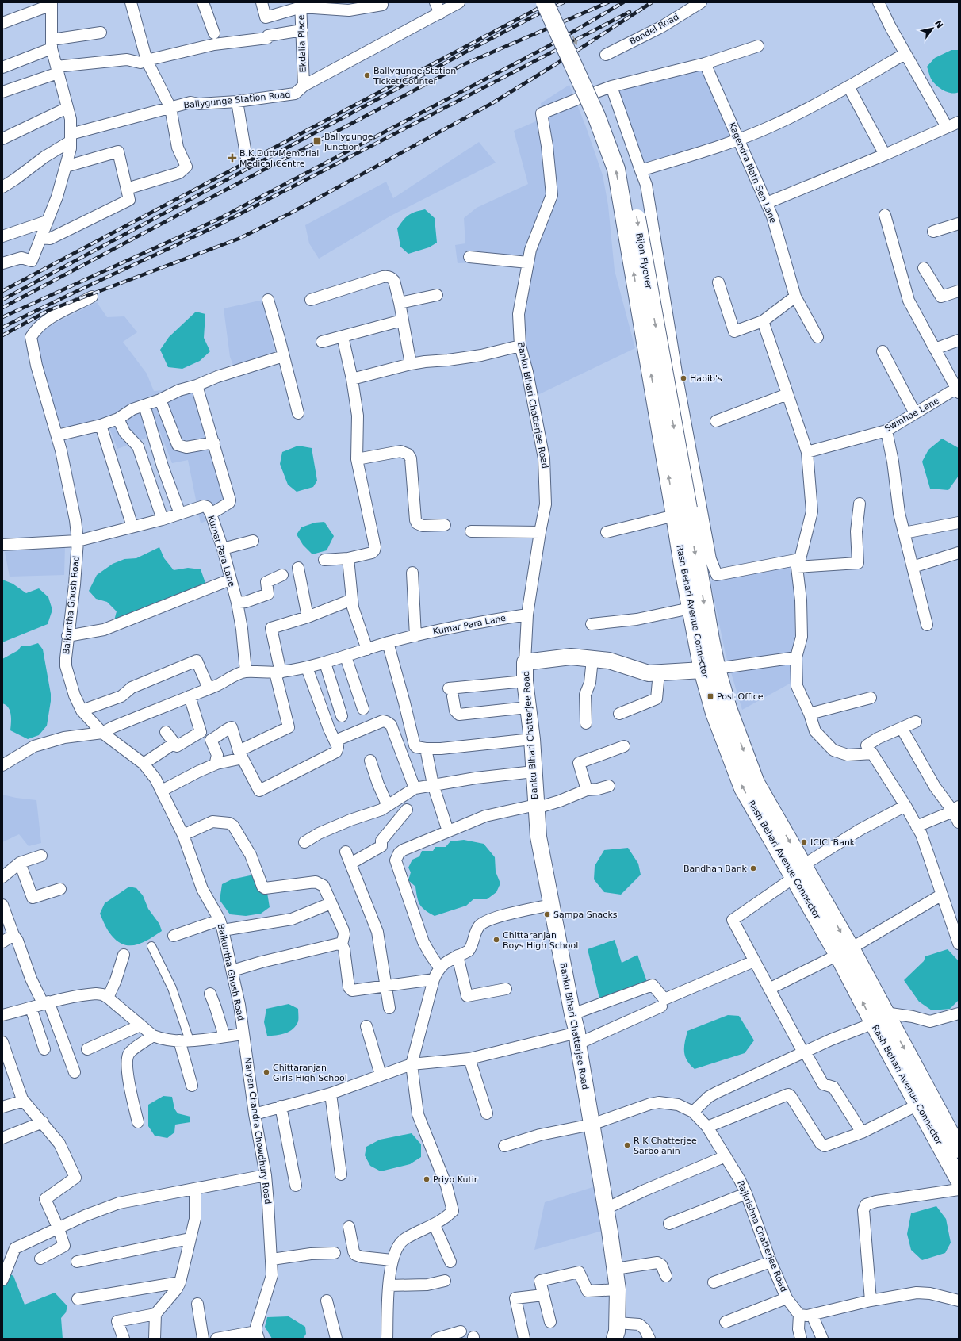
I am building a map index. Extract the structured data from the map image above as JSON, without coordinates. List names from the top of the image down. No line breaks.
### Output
{"streets":{"main road":["Bijon Flyover","Banku Bihari Chatterjee Road","Rash Behari Avenue Connector"],"street":["Bondel Road","Ekdalia Place","Ballygunge Station Road","Kagendra Nath Sen Lane","Swinhoe Lane","Kumar Para Lane","Baikuntha Ghosh Road","Naryan Chandra Chowdhury Road","Rajkrishna Chatterjee Road"]},"crossings":[["Ekdalia Place","Ballygunge Station Road"],["Bijon Flyover","Rash Behari Avenue Connector"],["Banku Bihari Chatterjee Road","Kumar Para Lane"],["Banku Bihari Chatterjee Road","Rajkrishna Chatterjee Road"],["Kumar Para Lane","Baikuntha Ghosh Road"],["Baikuntha Ghosh Road","Naryan Chandra Chowdhury Road"]],"places":{"other":["Ballygunge Station Ticket Counter","Habib's","ICICI Bank","Bandhan Bank","Sampa Snacks","Chittaranjan Boys High School","Chittaranjan Girls High School","R K Chatterjee Sarbojanin","Priyo Kutir"],"transit":["Ballygunge Junction","Post Office"],"health":["B.K.Dutt Memorial Medical Centre"]},"north":"top right"}
